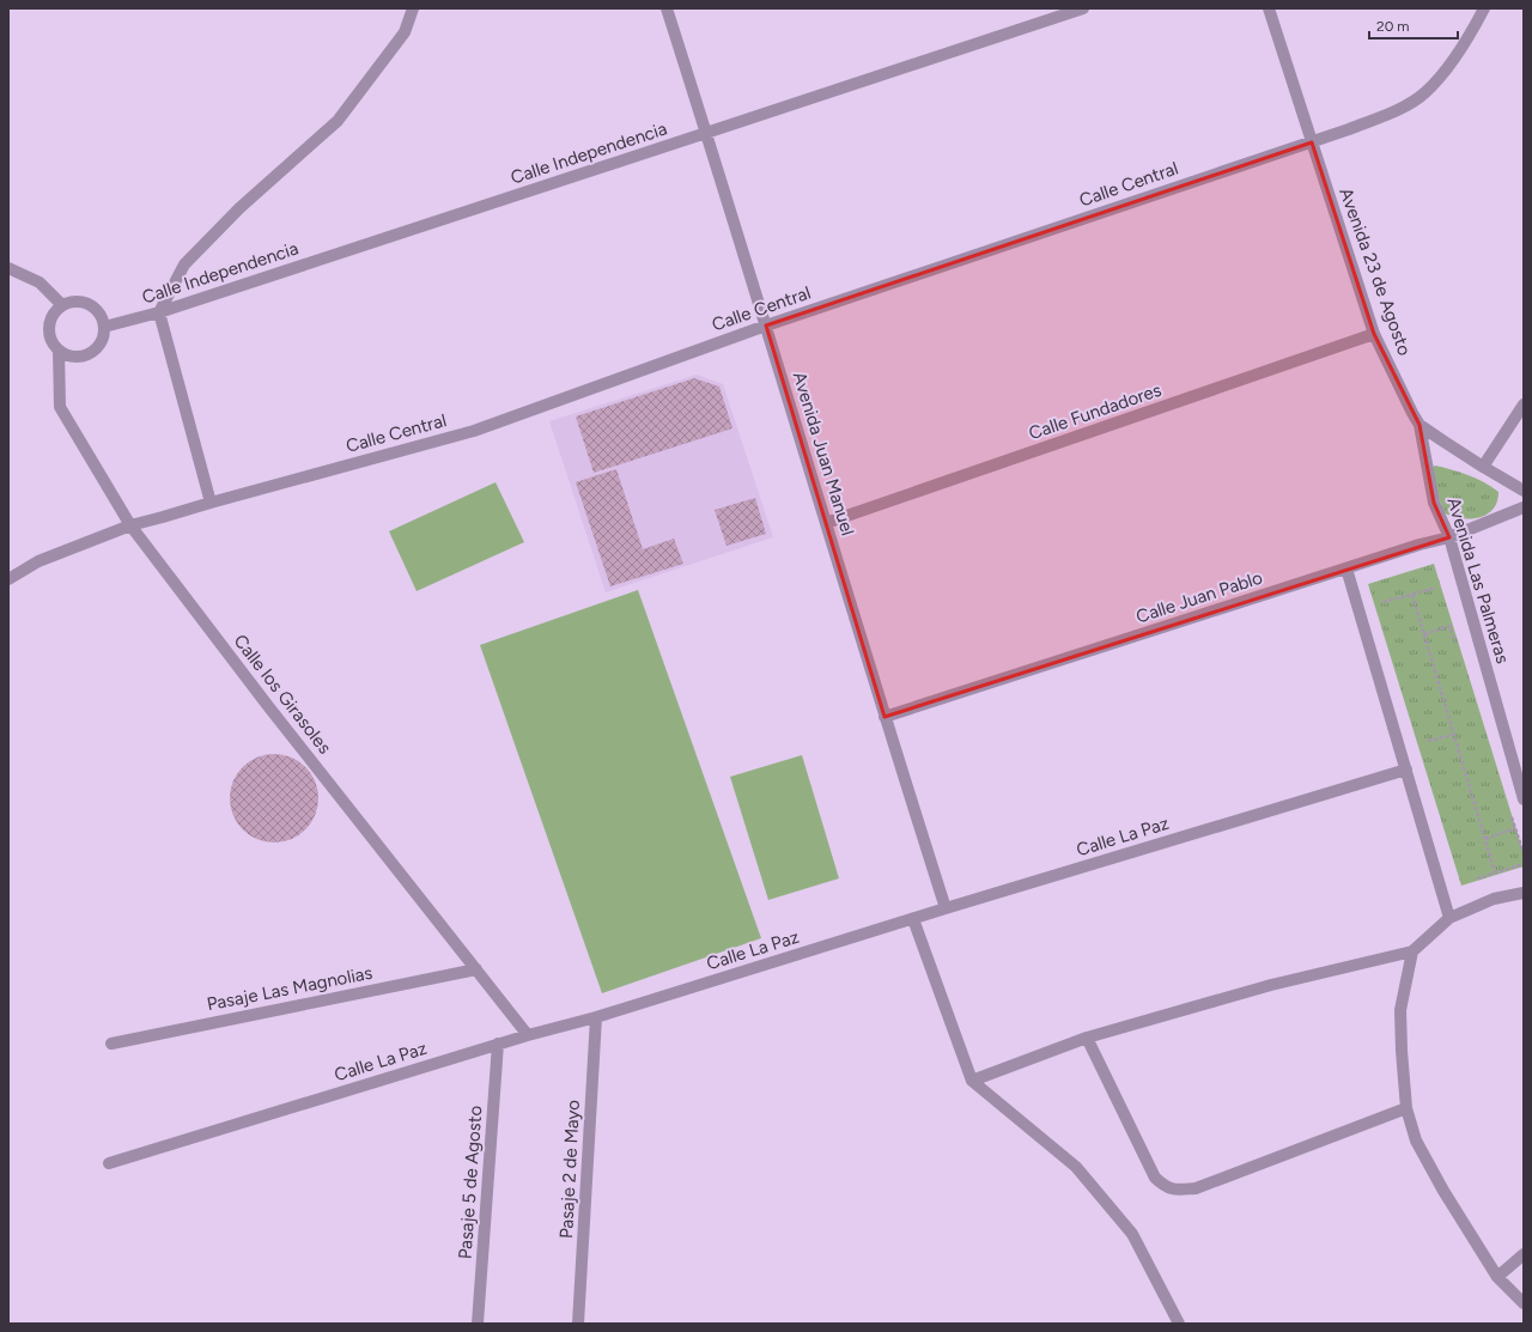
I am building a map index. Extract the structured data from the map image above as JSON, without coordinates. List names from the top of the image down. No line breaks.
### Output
{"streets":{"street":["Calle Independencia","Calle Central","Avenida 23 de Agosto","Calle Fundadores","Avenida Juan Manuel","Avenida Las Palmeras","Calle Juan Pablo","Calle los Girasoles","Calle La Paz","Pasaje Las Magnolias","Pasaje 2 de Mayo","Pasaje 5 de Agosto"]},"crossings":[["Calle Independencia","Avenida Juan Manuel"],["Calle Independencia","Calle los Girasoles"],["Calle Central","Avenida 23 de Agosto"],["Calle Central","Avenida Juan Manuel"],["Calle Central","Calle los Girasoles"],["Avenida 23 de Agosto","Calle Fundadores"],["Avenida 23 de Agosto","Avenida Las Palmeras"],["Calle Fundadores","Avenida Juan Manuel"],["Avenida Juan Manuel","Calle Juan Pablo"],["Avenida Juan Manuel","Calle La Paz"],["Avenida Las Palmeras","Calle Juan Pablo"],["Calle los Girasoles","Calle La Paz"],["Calle los Girasoles","Pasaje Las Magnolias"],["Calle La Paz","Pasaje 2 de Mayo"],["Calle La Paz","Pasaje 5 de Agosto"]],"scale_bar":"20 m"}
